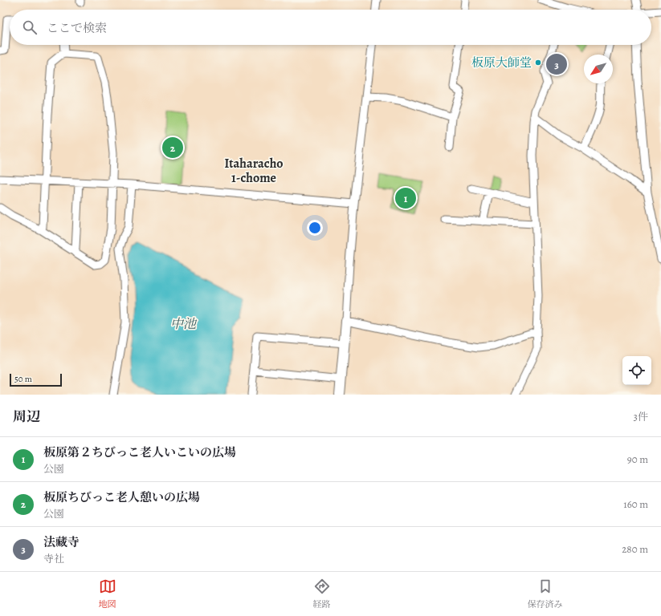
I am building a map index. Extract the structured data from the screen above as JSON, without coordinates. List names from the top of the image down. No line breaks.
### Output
{"districts":["Itaharacho 1-chome"],"water":["中池"],"places":["板原大師堂"],"scale_bar":"50 m","north":"bottom left","page":{"search":"ここで検索","pins":["3","2","1"],"scale":"50 m","heading":["周辺","3件"],"list":[{"mark":"1","name":"板原第２ちびっこ老人いこいの広場","note":"公園","value":"90 m"},{"mark":"2","name":"板原ちびっこ老人憩いの広場","note":"公園","value":"160 m"},{"mark":"3","name":"法藏寺","note":"寺社","value":"280 m"}],"nav":["地図","経路","保存済み"]}}
